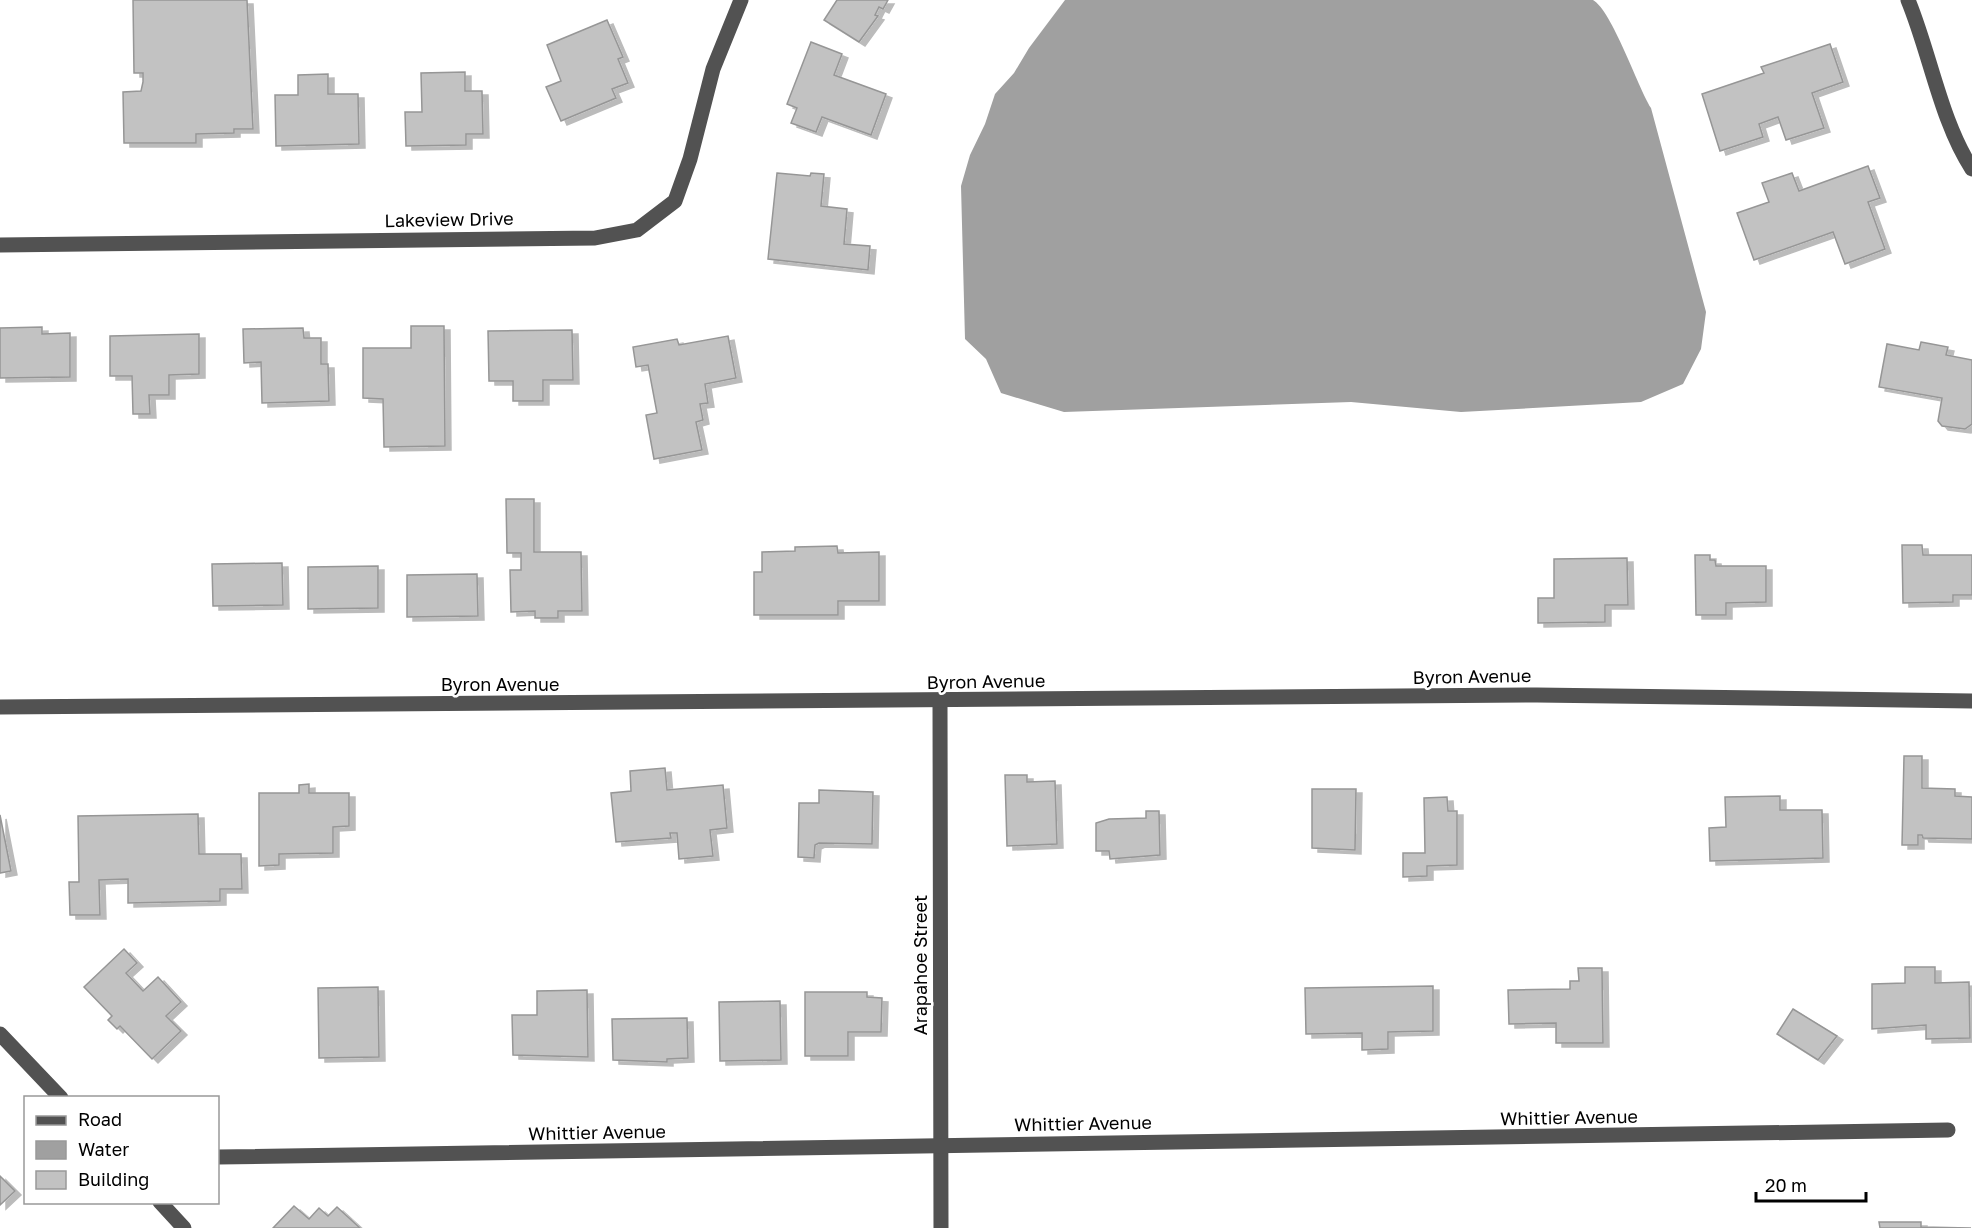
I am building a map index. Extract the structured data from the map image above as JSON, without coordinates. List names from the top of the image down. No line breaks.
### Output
{"streets":{"street":["Lakeview Drive","Byron Avenue","Arapahoe Street","Whittier Avenue"]},"crossings":[["Byron Avenue","Arapahoe Street"],["Arapahoe Street","Whittier Avenue"]],"legend":["Road","Water","Building"],"scale_bar":"20 m"}
